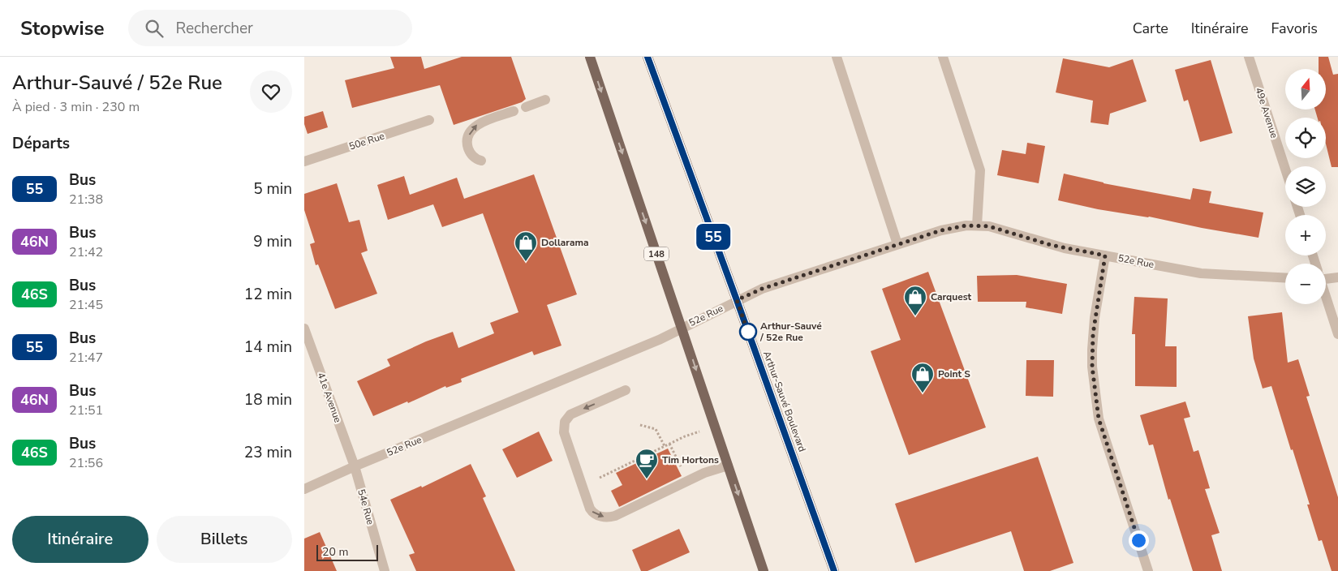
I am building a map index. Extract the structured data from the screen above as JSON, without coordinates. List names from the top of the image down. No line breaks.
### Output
{"streets":{"main road":["148","Arthur-Sauvé Boulevard"],"street":["49e Avenue","50e Rue","52e Rue","41e Avenue","54e Rue"]},"crossings":[["148","52e Rue"],["52e Rue","41e Avenue"],["52e Rue","Arthur-Sauvé Boulevard"],["52e Rue","54e Rue"],["41e Avenue","54e Rue"]],"places":{"shop":["Dollarama","Carquest","Point S"],"other":["Arthur-Sauvé / 52e Rue"],"cafe":["Tim Hortons"]},"lines":["bus line 55"],"scale_bar":"20 m","north":"top","page":{"header":"Stopwise","search":"Rechercher","nav":["Carte","Itinéraire","Favoris"],"heading":[["Arthur-Sauvé / 52e Rue","À pied · 3 min · 230 m"],"Départs"],"on_map":"55","map_buttons":["+","−"],"list":[{"mark":"55","name":"Bus","note":"21:38","value":"5 min"},{"mark":"46N","name":"Bus","note":"21:42","value":"9 min"},{"mark":"46S","name":"Bus","note":"21:45","value":"12 min"},{"mark":"55","name":"Bus","note":"21:47","value":"14 min"},{"mark":"46N","name":"Bus","note":"21:51","value":"18 min"},{"mark":"46S","name":"Bus","note":"21:56","value":"23 min"}],"buttons":["Itinéraire","Billets"],"scale":"20 m"}}
